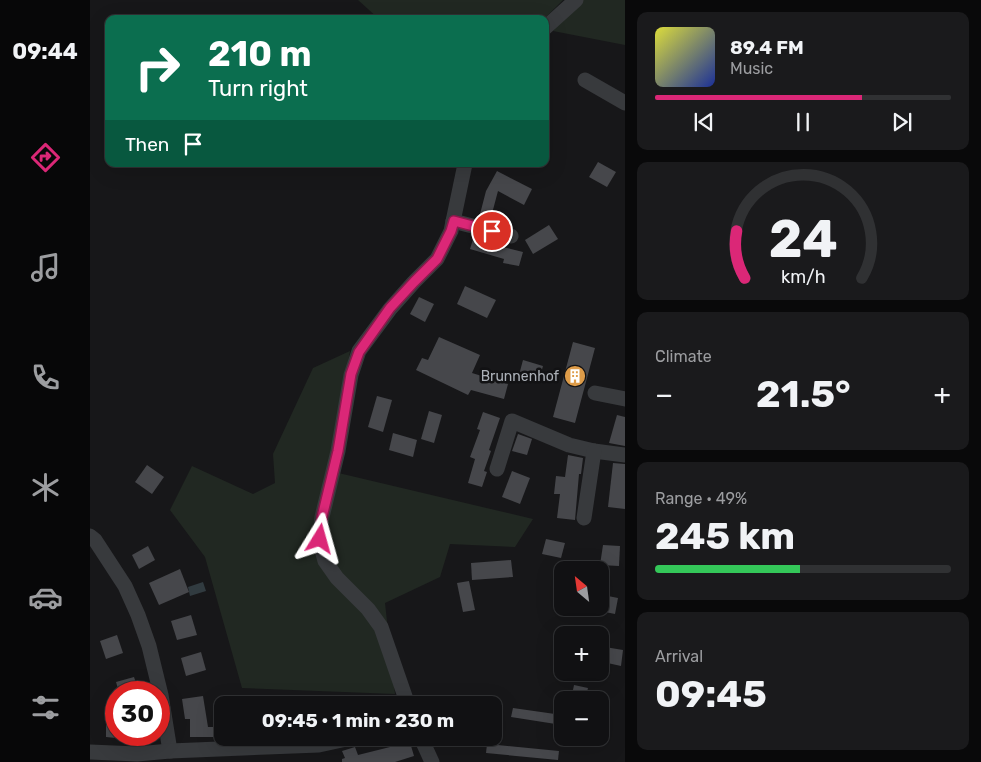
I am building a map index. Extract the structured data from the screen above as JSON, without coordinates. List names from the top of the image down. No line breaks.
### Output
{"places":{"building":["Brunnenhof"]},"north":"top left","page":{"tabs":"09:44","turn":["210 m","Turn right"],"song":["89.4 FM","Music"],"then":"Then","tile":["Climate",["Range · 49%","245 km"],["Arrival","09:45"]],"heat":["−","21.5°","+"],"map_buttons":["+","−"],"limit":"30","trip":"09:45 · 1 min · 230 m","gauge":["24","km/h"]}}
